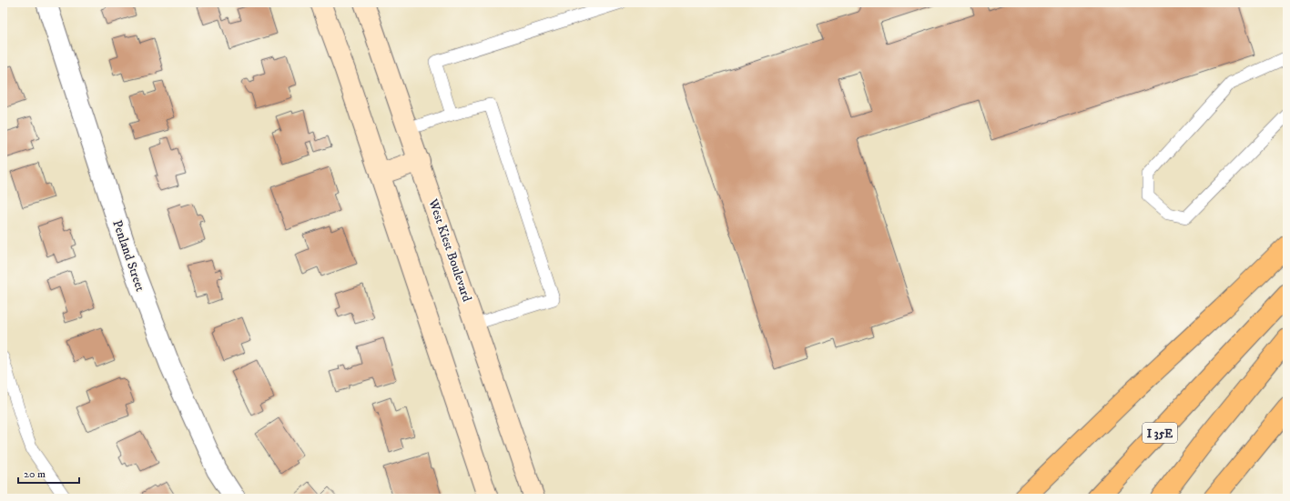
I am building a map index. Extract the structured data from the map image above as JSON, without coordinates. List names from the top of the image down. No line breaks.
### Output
{"streets":{"highway":["I 35E"],"main road":["West Kiest Boulevard"],"street":["Penland Street"]},"scale_bar":"20 m"}
